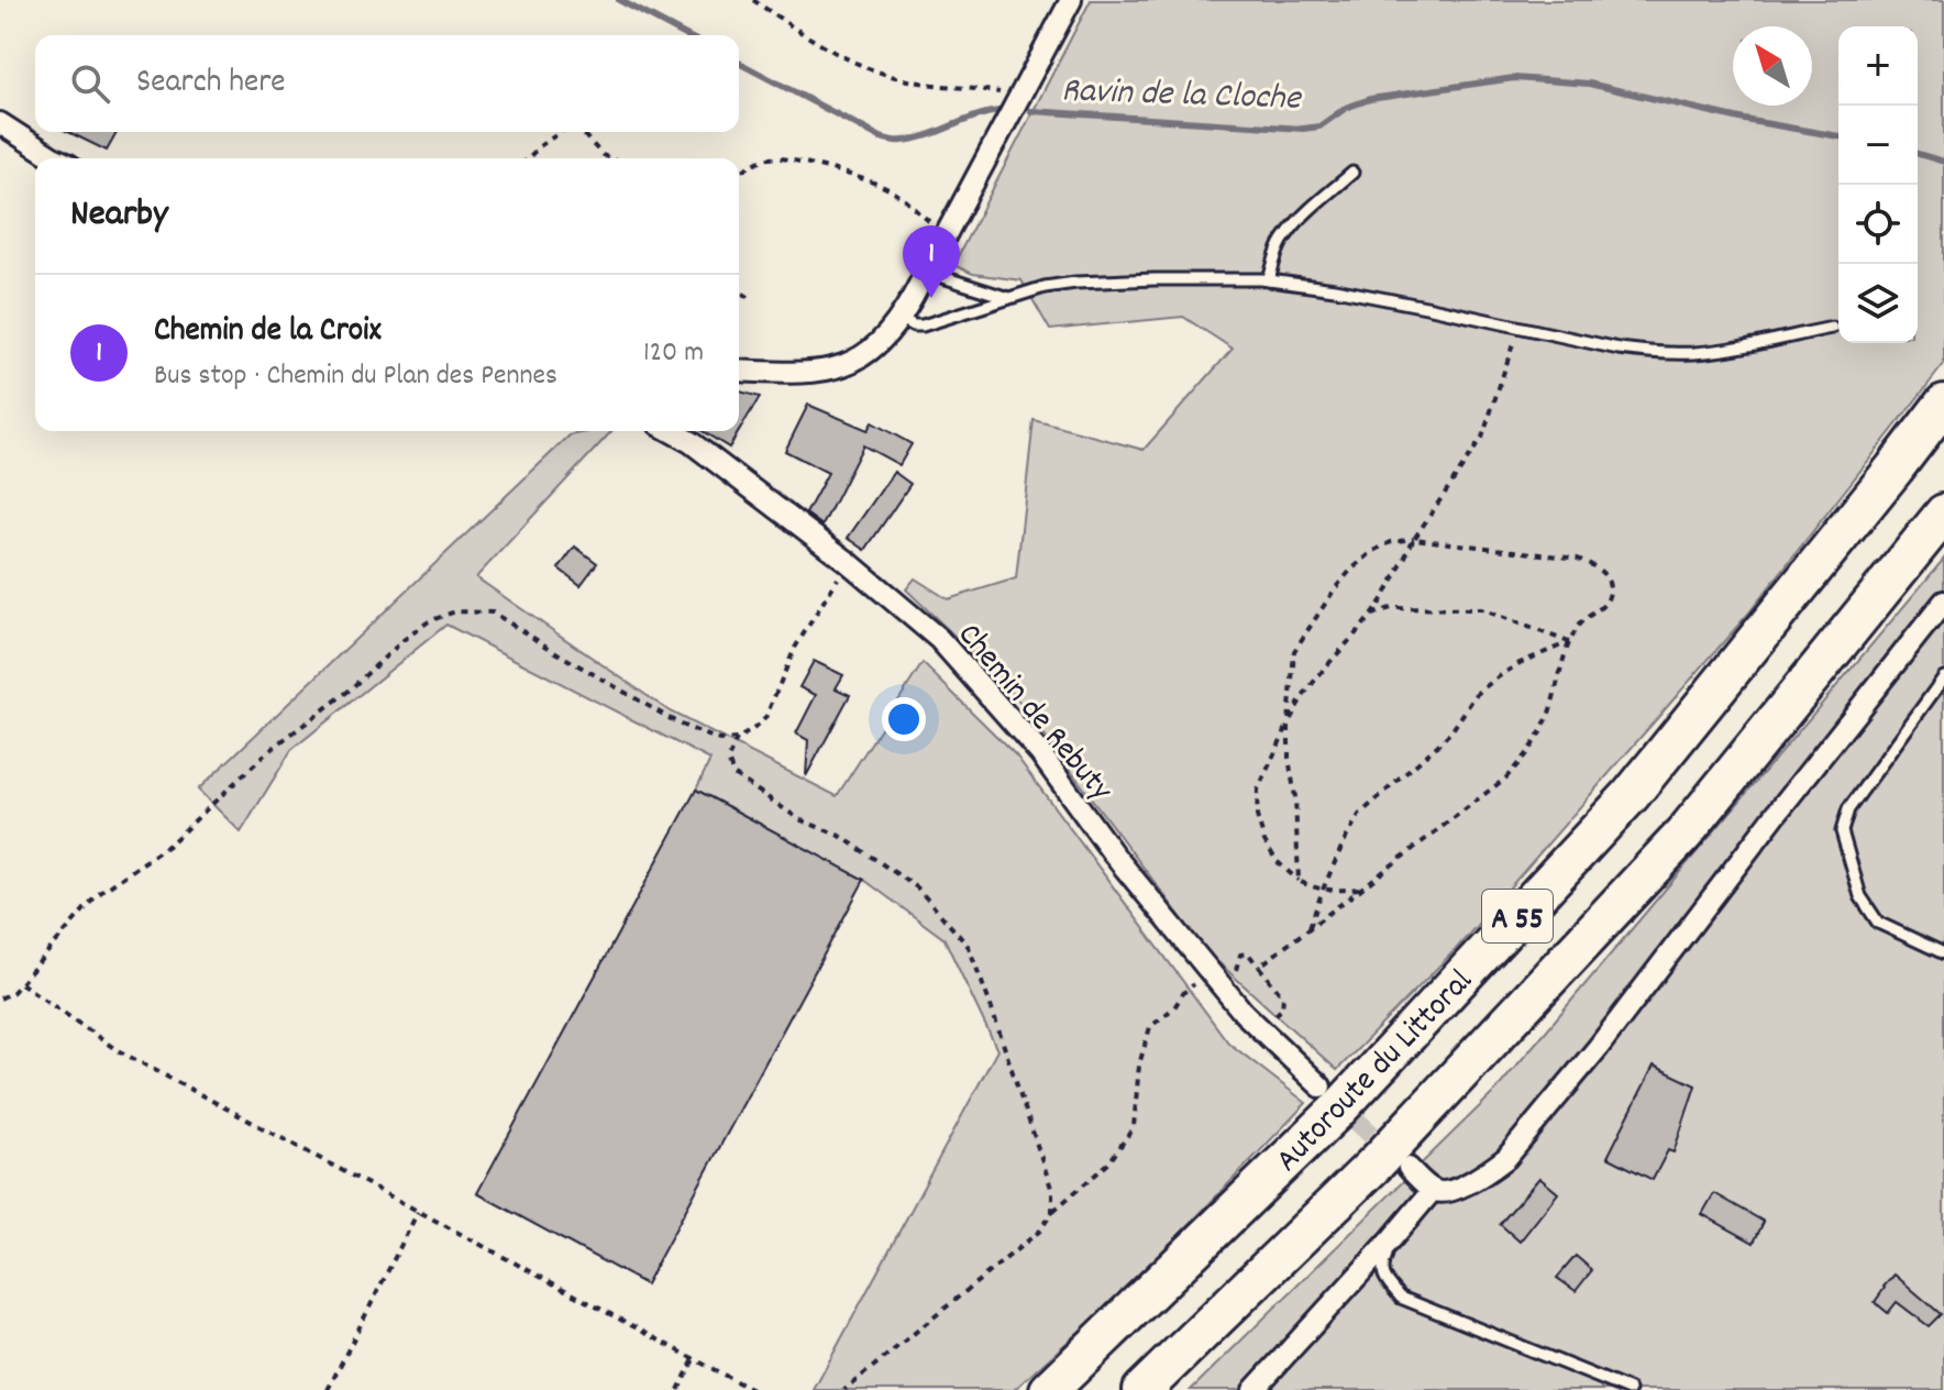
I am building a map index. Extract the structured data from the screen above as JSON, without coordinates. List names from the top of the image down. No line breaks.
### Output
{"streets":{"highway":["A 55","Autoroute du Littoral"],"street":["Chemin de Rebuty"]},"water":["Ravin de la Cloche"],"north":"top left","page":{"map_buttons":["+","−"],"search":"Search here","heading":"Nearby","pins":"1","list":[{"mark":"1","name":"Chemin de la Croix","note":"Bus stop · Chemin du Plan des Pennes","value":"120 m"}]}}
